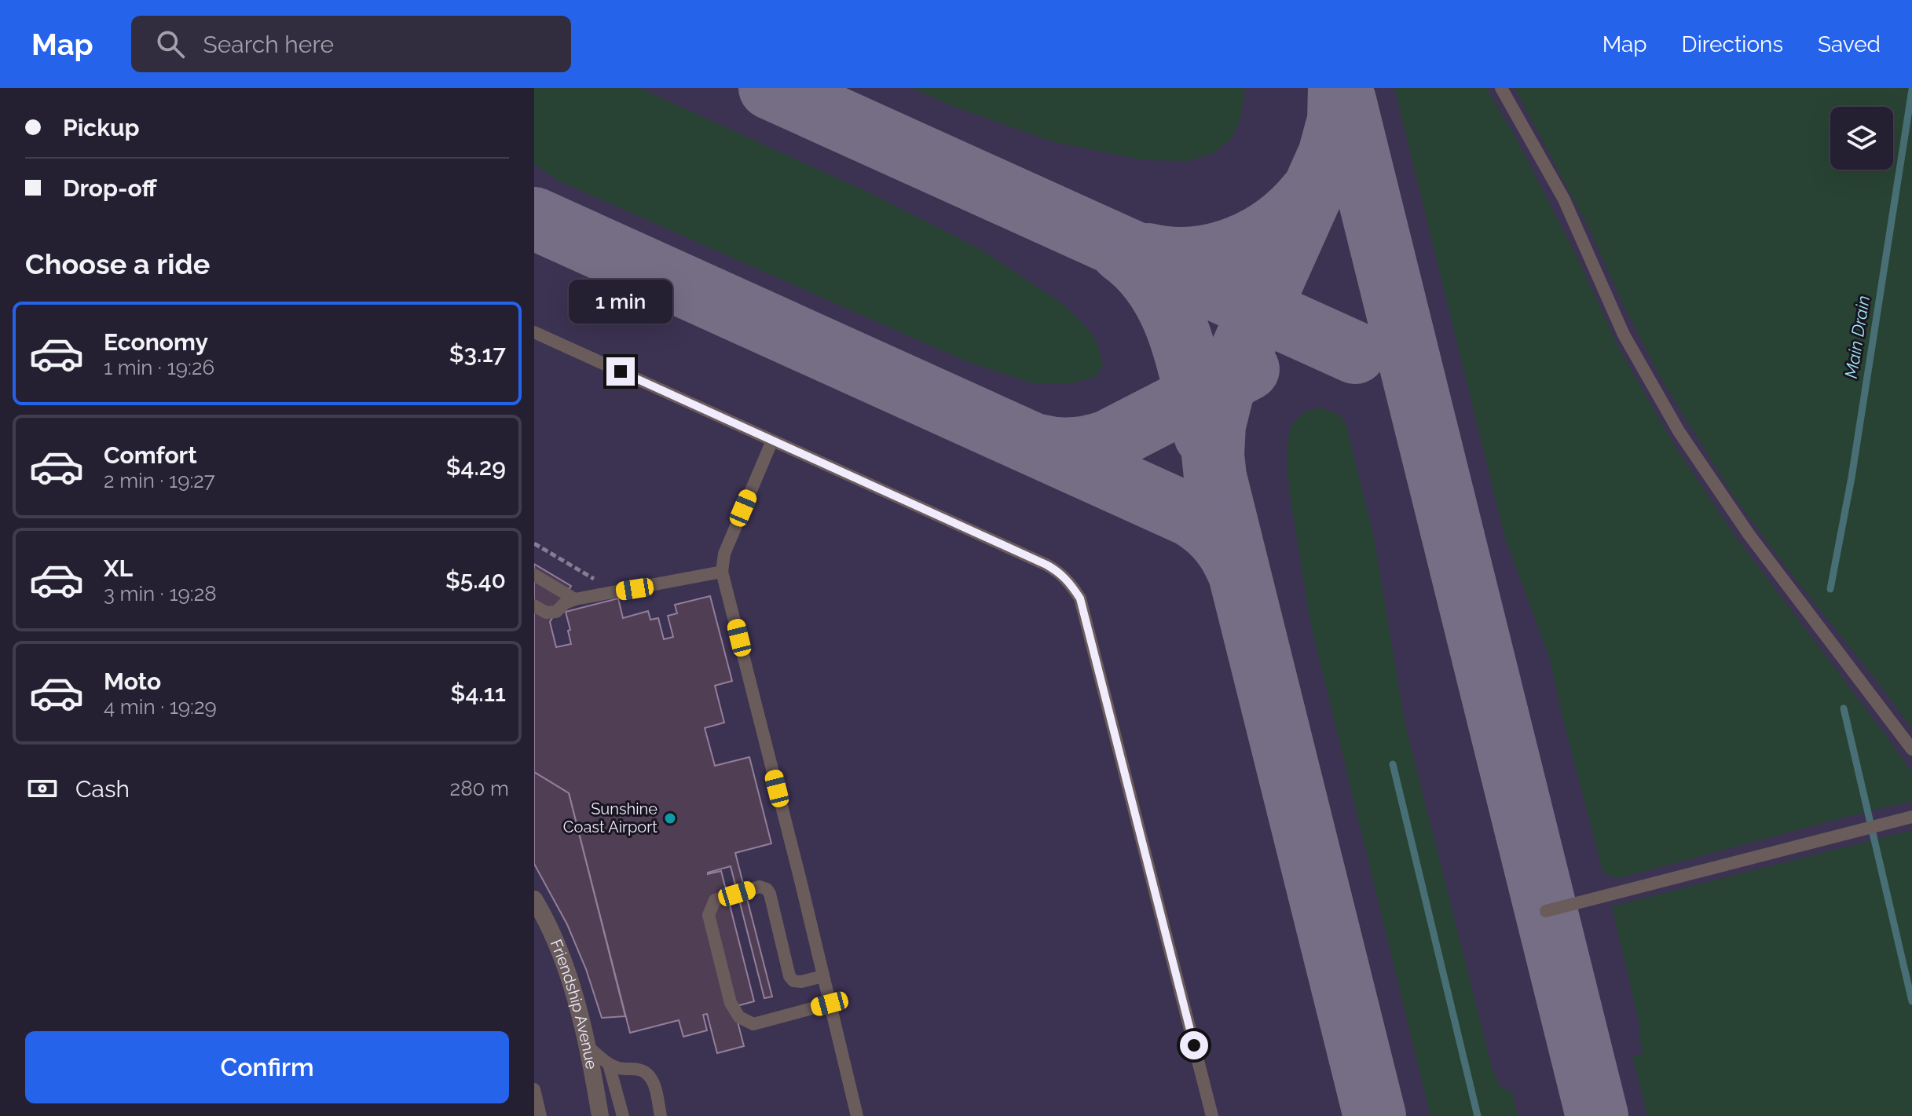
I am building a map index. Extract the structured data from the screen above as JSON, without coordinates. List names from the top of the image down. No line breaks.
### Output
{"streets":{"street":["Friendship Avenue"]},"water":["Main Drain"],"places":["Sunshine Coast Airport"],"page":{"header":"Map","search":"Search here","nav":["Map","Directions","Saved"],"banner":["Pickup","Drop-off"],"heading":"Choose a ride","bubble":"1 min","list":[{"name":"Economy","note":"1 min · 19:26","value":"$3.17"},{"name":"Comfort","note":"2 min · 19:27","value":"$4.29"},{"name":"XL","note":"3 min · 19:28","value":"$5.40"},{"name":"Moto","note":"4 min · 19:29","value":"$4.11"}],"pay":["Cash","280 m"],"buttons":"Confirm"}}
